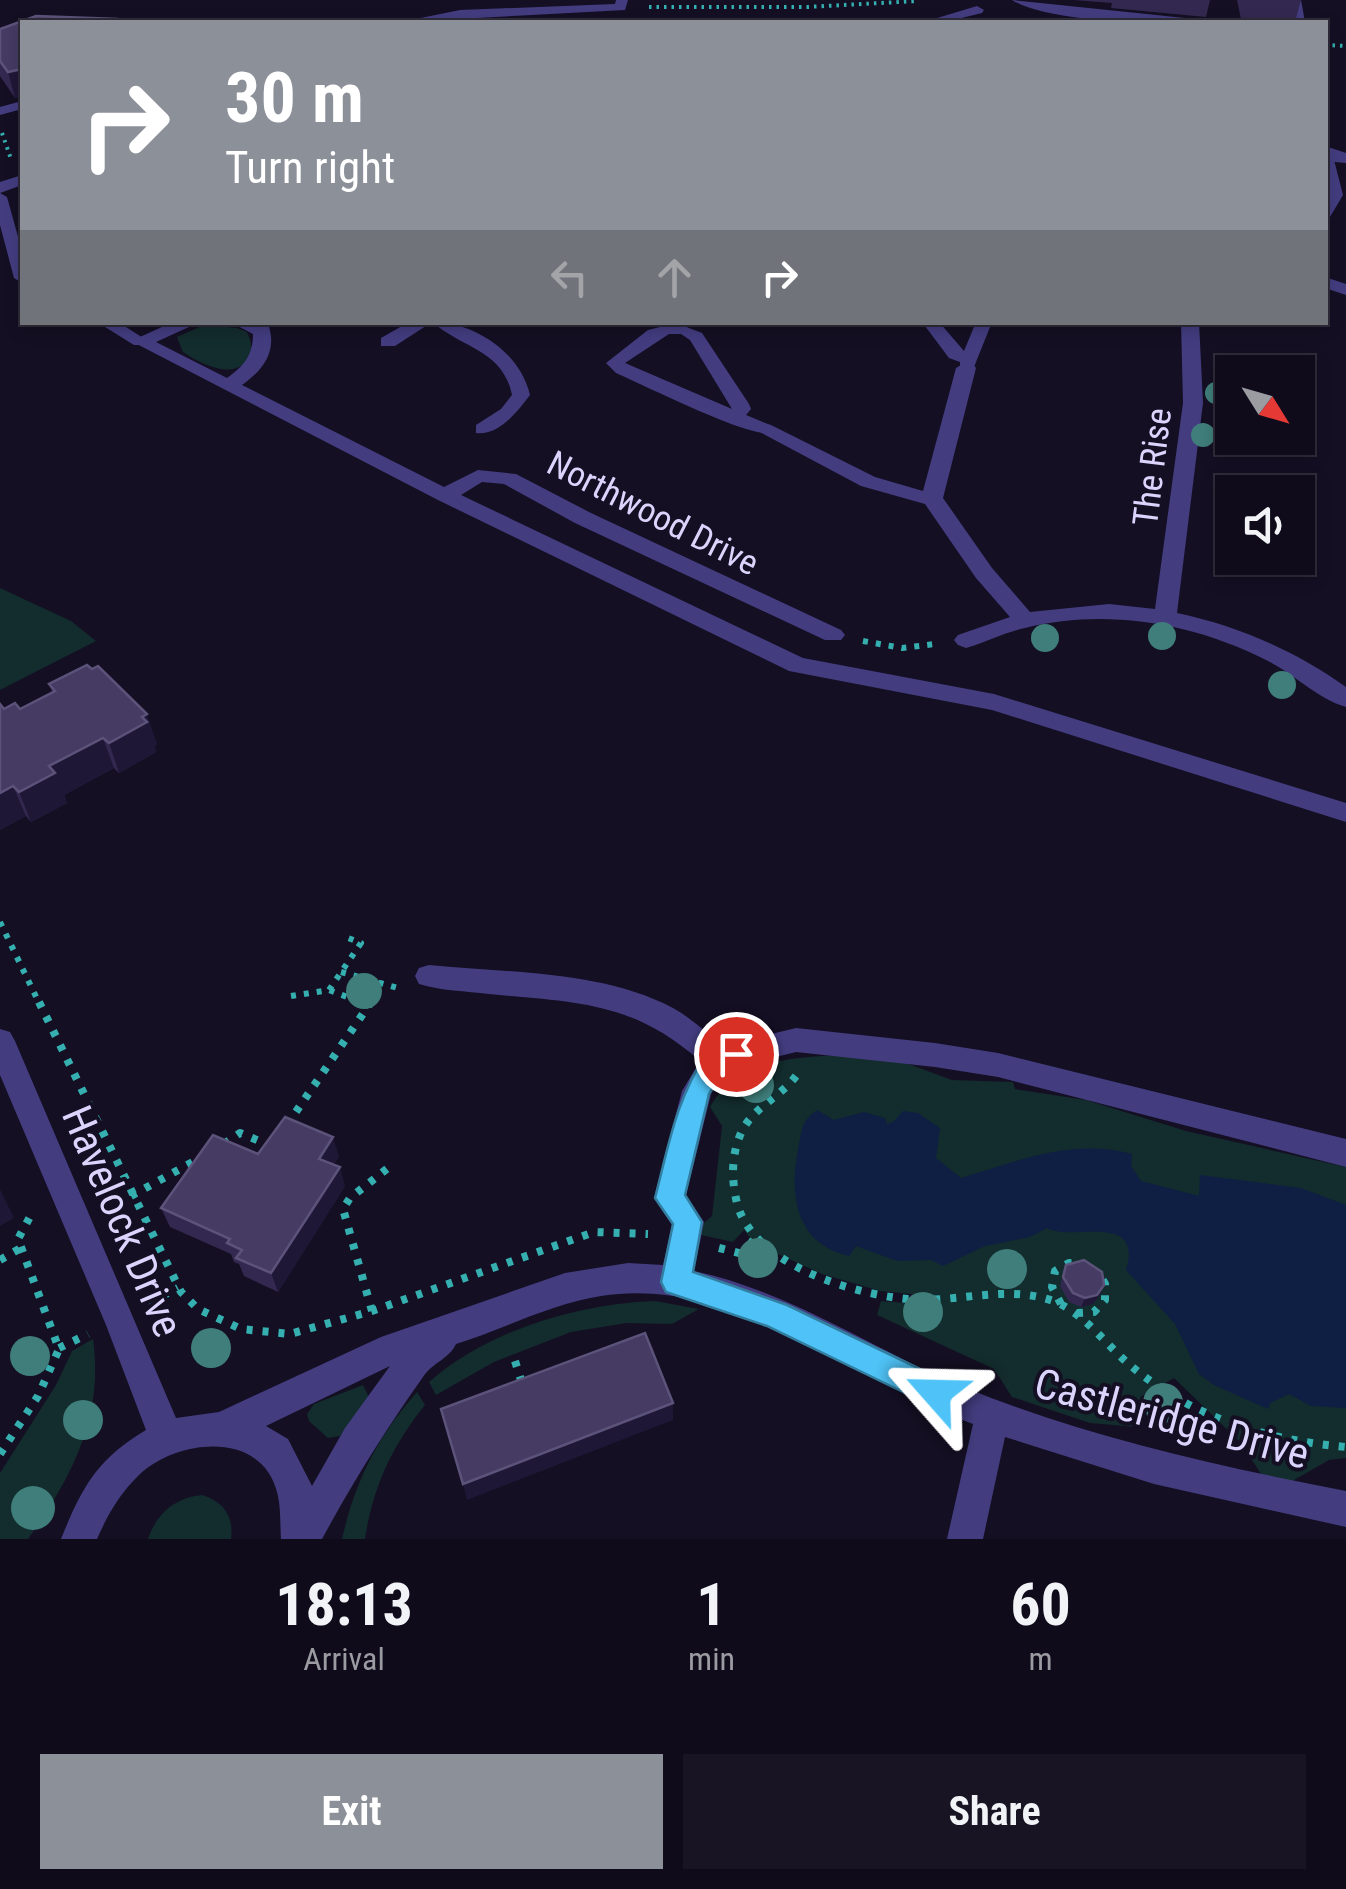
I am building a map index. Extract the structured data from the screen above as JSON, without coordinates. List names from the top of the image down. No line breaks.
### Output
{"streets":{"street":["The Rise","Northwood Drive","Havelock Drive","Castleridge Drive"]},"crossings":[["Havelock Drive","Castleridge Drive"]],"north":"bottom right","page":{"turn":["30 m","Turn right"],"eta":["18:13","Arrival","1","min","60","m"],"buttons":["Exit","Share"]}}
